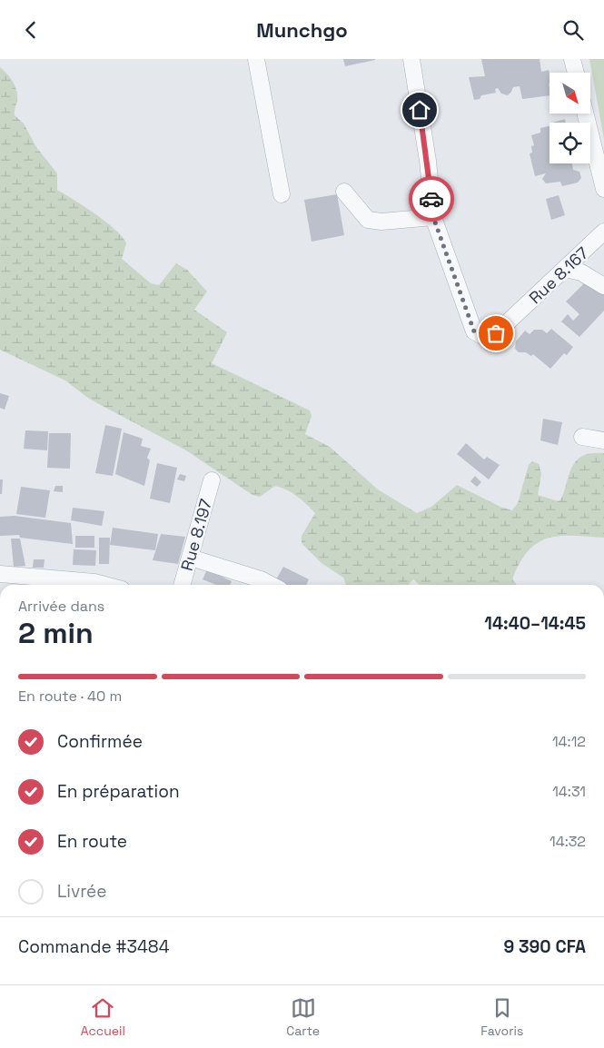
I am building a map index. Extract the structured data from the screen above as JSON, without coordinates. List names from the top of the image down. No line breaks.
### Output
{"streets":{"street":["Rue 8.167","Rue 8.197"]},"north":"bottom right","page":{"header":"Munchgo","heading":["2 min","Arrivée dans","14:40–14:45"],"panel":["Commande #3484","9 390 CFA"],"bar":"En route · 40 m","list":[["Confirmée","14:12"],["En préparation","14:31"],["En route","14:32"],"Livrée"],"tabs":["Accueil","Carte","Favoris"]}}
